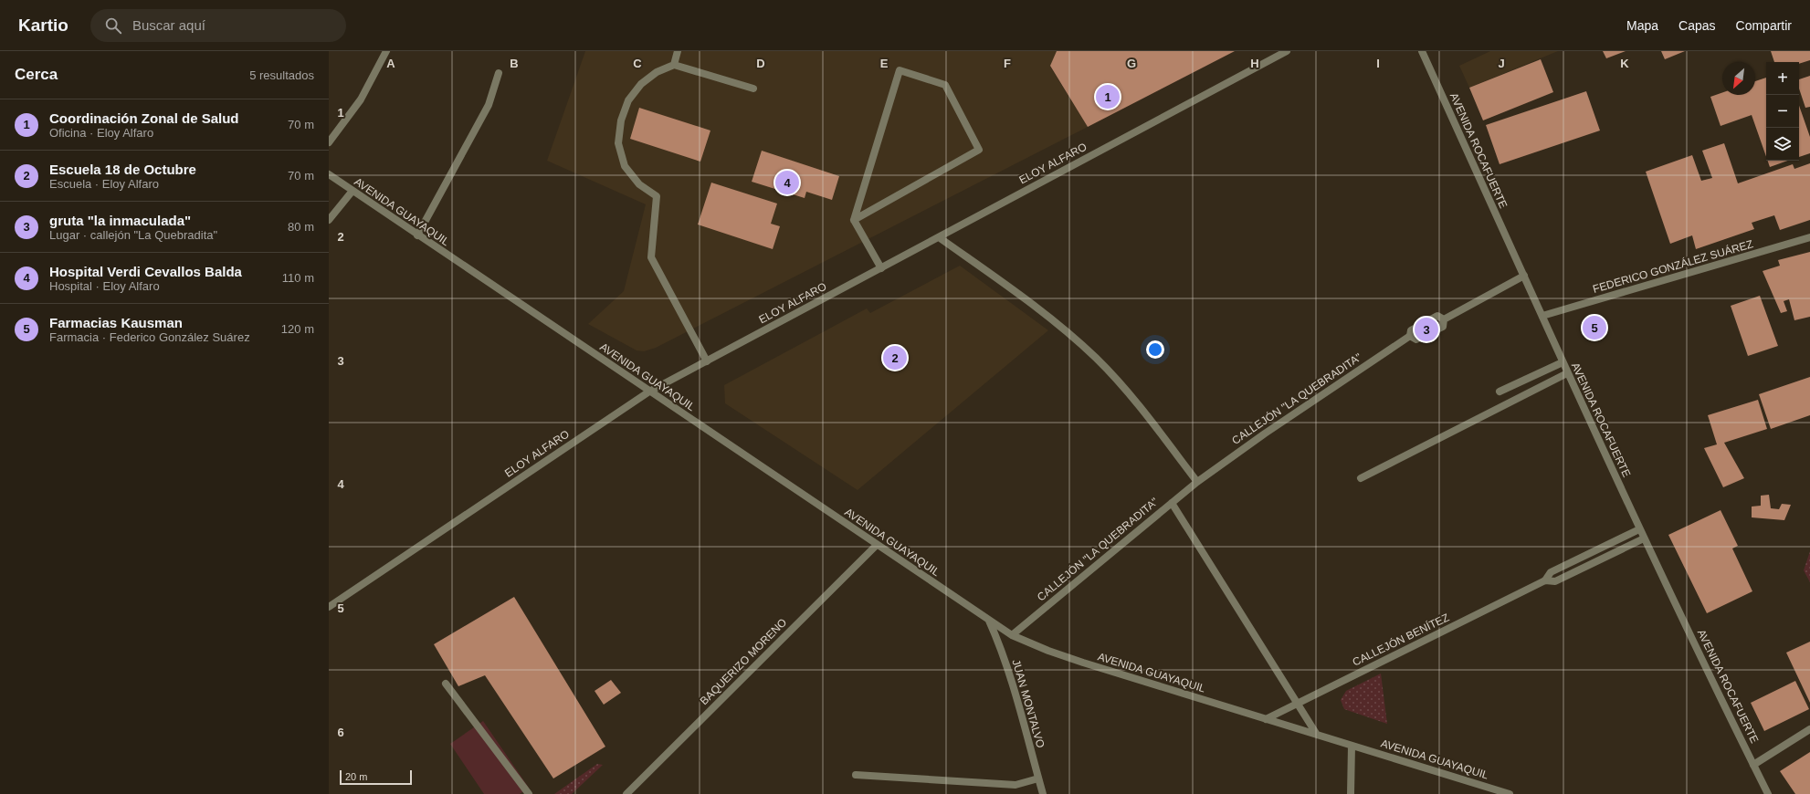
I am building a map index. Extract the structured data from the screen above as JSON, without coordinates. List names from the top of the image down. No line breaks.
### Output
{"streets":{"street":["AVENIDA ROCAFUERTE","ELOY ALFARO","AVENIDA GUAYAQUIL","FEDERICO GONZÁLEZ SUÁREZ","CALLEJÓN \"LA QUEBRADITA\"","CALLEJÓN BENÍTEZ","BAQUERIZO MORENO","JUAN MONTALVO"]},"crossings":[["AVENIDA ROCAFUERTE","FEDERICO GONZÁLEZ SUÁREZ"],["AVENIDA ROCAFUERTE","CALLEJÓN \"LA QUEBRADITA\""],["AVENIDA ROCAFUERTE","CALLEJÓN BENÍTEZ"],["ELOY ALFARO","AVENIDA GUAYAQUIL"],["AVENIDA GUAYAQUIL","CALLEJÓN \"LA QUEBRADITA\""],["AVENIDA GUAYAQUIL","CALLEJÓN BENÍTEZ"],["AVENIDA GUAYAQUIL","BAQUERIZO MORENO"],["AVENIDA GUAYAQUIL","JUAN MONTALVO"]],"scale_bar":"20 m","north":"bottom left","page":{"header":"Kartio","search":"Buscar aquí","nav":["Mapa","Capas","Compartir"],"heading":["Cerca","5 resultados"],"map_buttons":["+","−"],"pins":["1","4","5","3","2"],"list":[{"mark":"1","name":"Coordinación Zonal de Salud","note":"Oficina · Eloy Alfaro","value":"70 m"},{"mark":"2","name":"Escuela 18 de Octubre","note":"Escuela · Eloy Alfaro","value":"70 m"},{"mark":"3","name":"gruta \"la inmaculada\"","note":"Lugar · callejón \"La Quebradita\"","value":"80 m"},{"mark":"4","name":"Hospital Verdi Cevallos Balda","note":"Hospital · Eloy Alfaro","value":"110 m"},{"mark":"5","name":"Farmacias Kausman","note":"Farmacia · Federico González Suárez","value":"120 m"}],"scale":"20 m"},"grid":{"columns":["A","B","C","D","E","F","G","H","I","J","K"],"rows":["1","2","3","4","5","6"]}}
